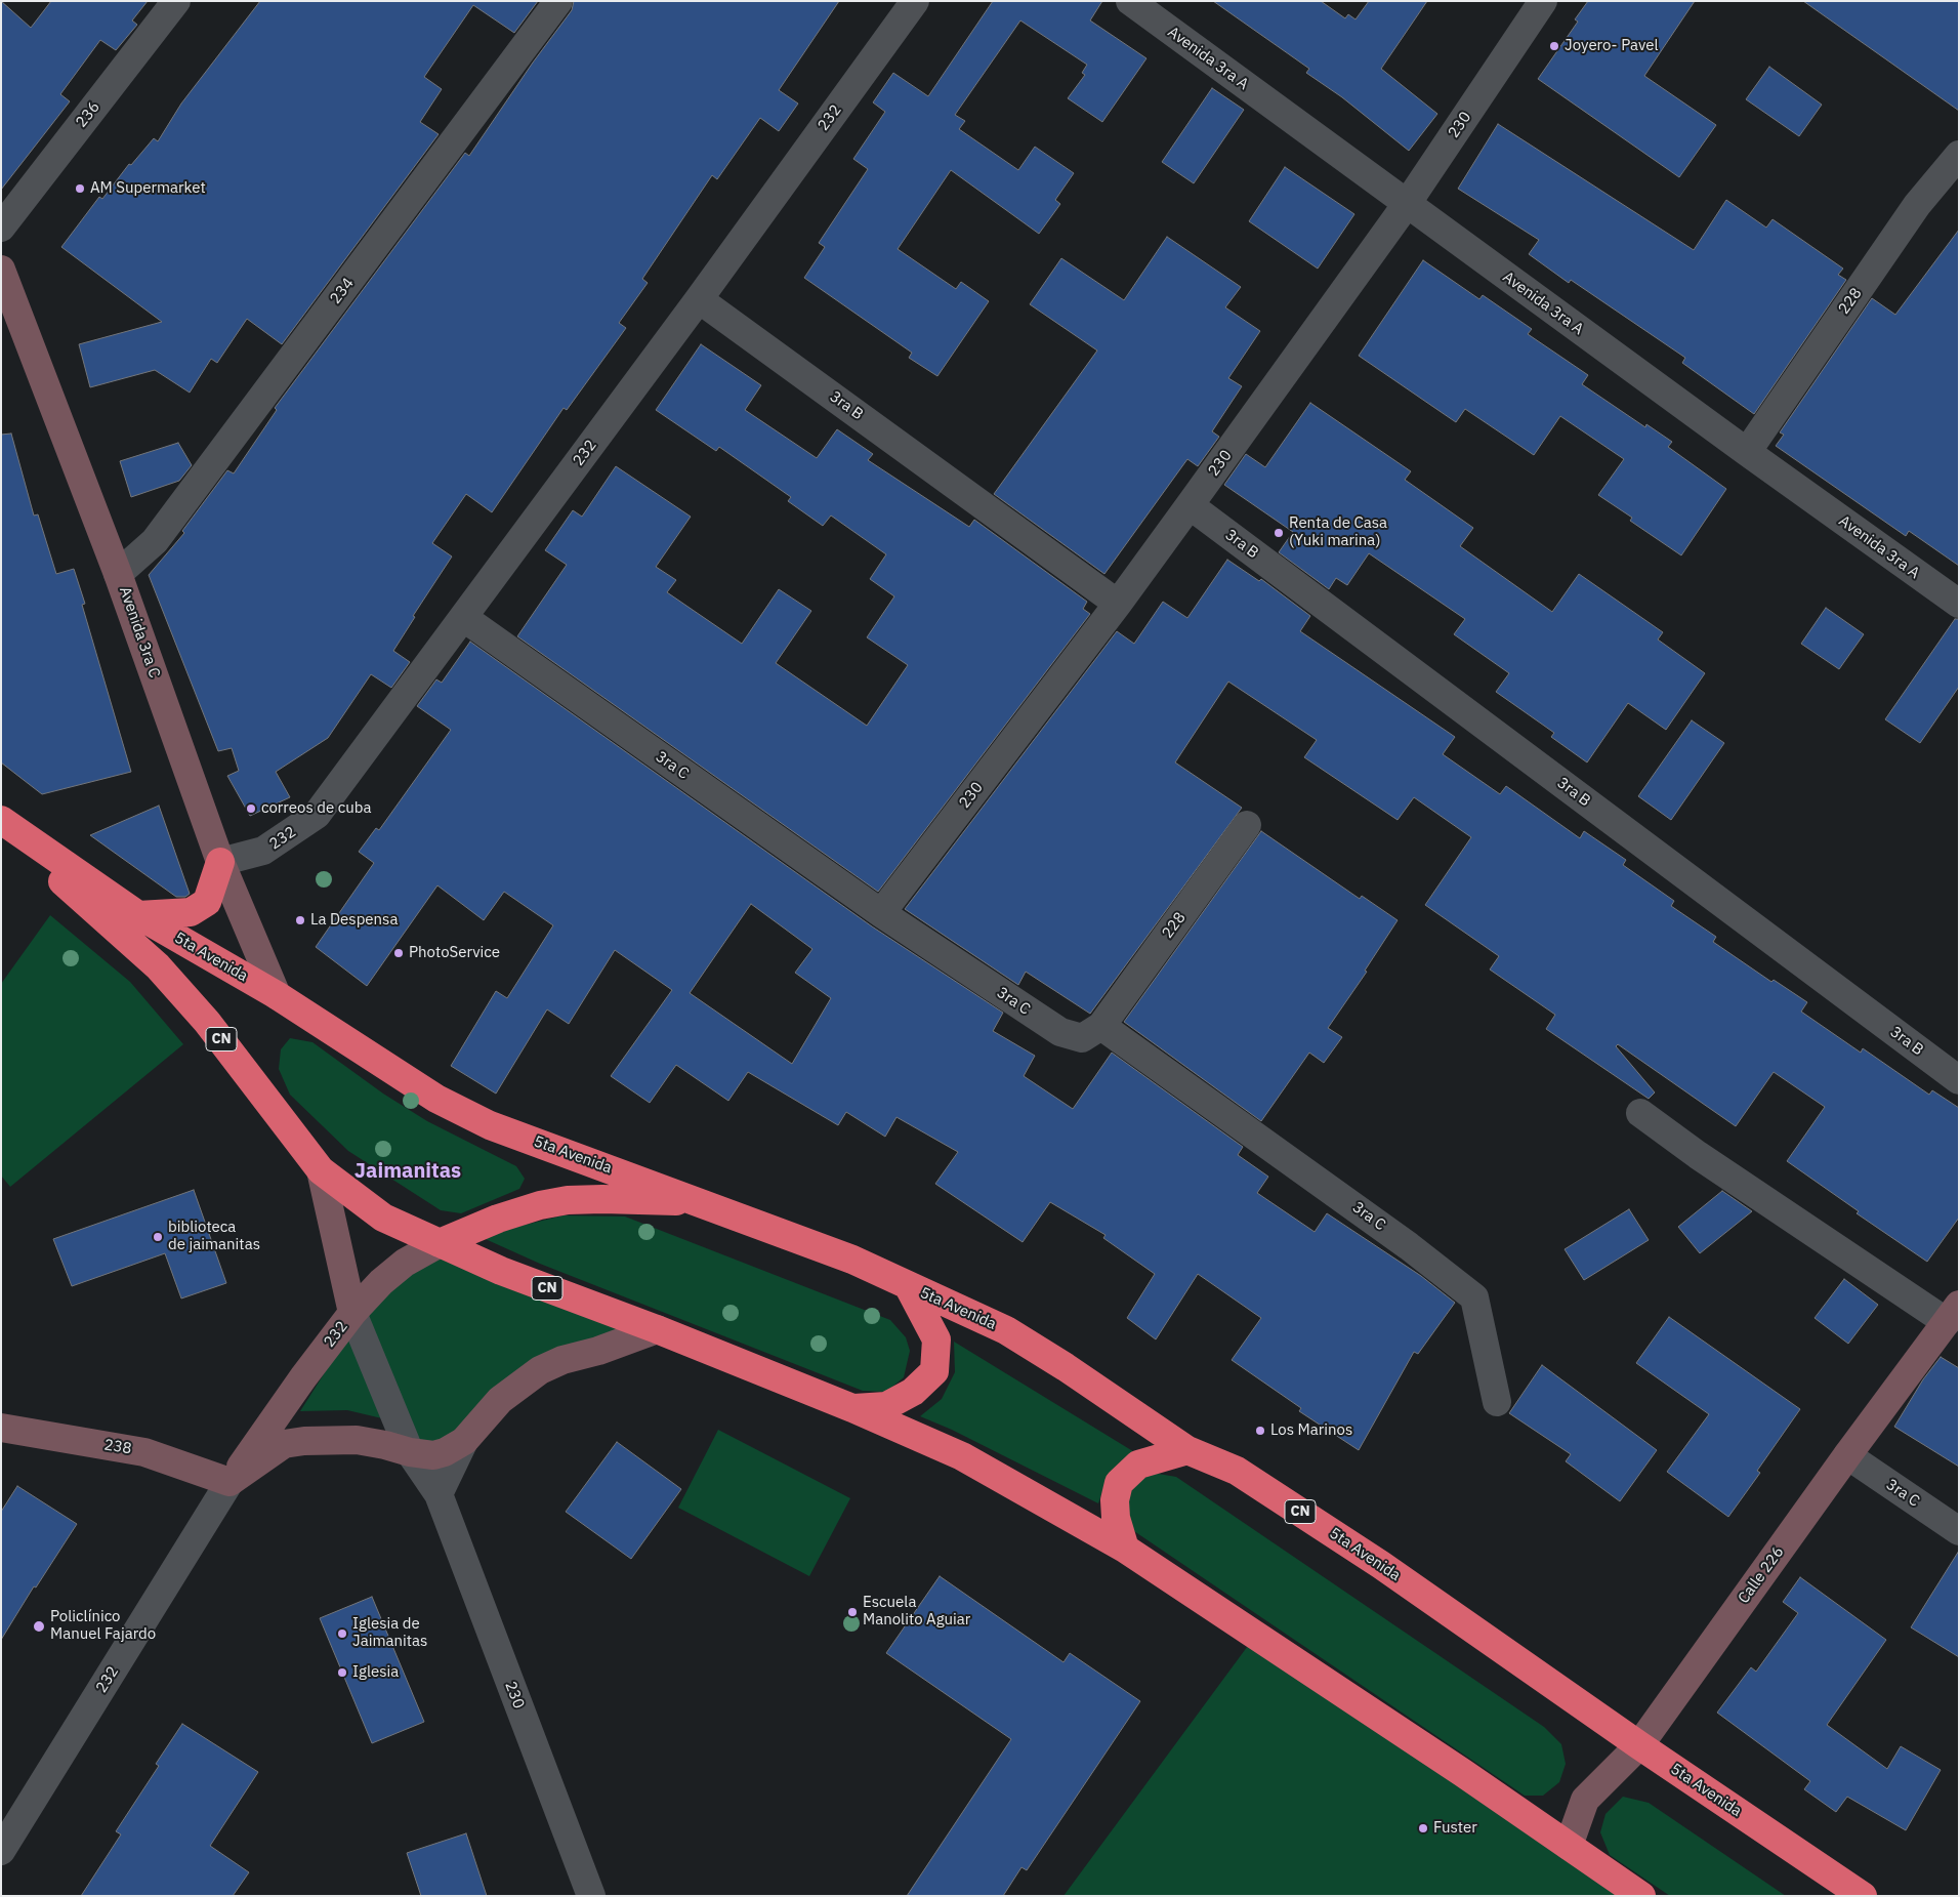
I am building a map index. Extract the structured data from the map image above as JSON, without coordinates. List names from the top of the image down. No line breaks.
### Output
{"streets":{"highway":["5ta Avenida","CN"],"street":["Avenida 3ra A","236","232","230","234","228","3ra B","Avenida 3ra C","3ra C","238","Calle 226"]},"crossings":[["Avenida 3ra A","230"],["Avenida 3ra A","228"],["232","230"],["232","3ra B"],["232","Avenida 3ra C"],["232","3ra C"],["232","CN"],["232","238"],["230","3ra B"],["230","3ra C"],["234","Avenida 3ra C"],["228","3ra C"],["Avenida 3ra C","5ta Avenida"],["3ra C","Calle 226"],["5ta Avenida","Calle 226"],["CN","Calle 226"]],"districts":["Jaimanitas"],"places":["Joyero- Pavel","AM Supermarket","Renta de Casa (Yuki marina)","correos de cuba","La Despensa","PhotoService","biblioteca de jaimanitas","Los Marinos","Escuela Manolito Aguiar","Policlínico Manuel Fajardo","Iglesia de Jaimanitas","Iglesia","Fuster"]}
